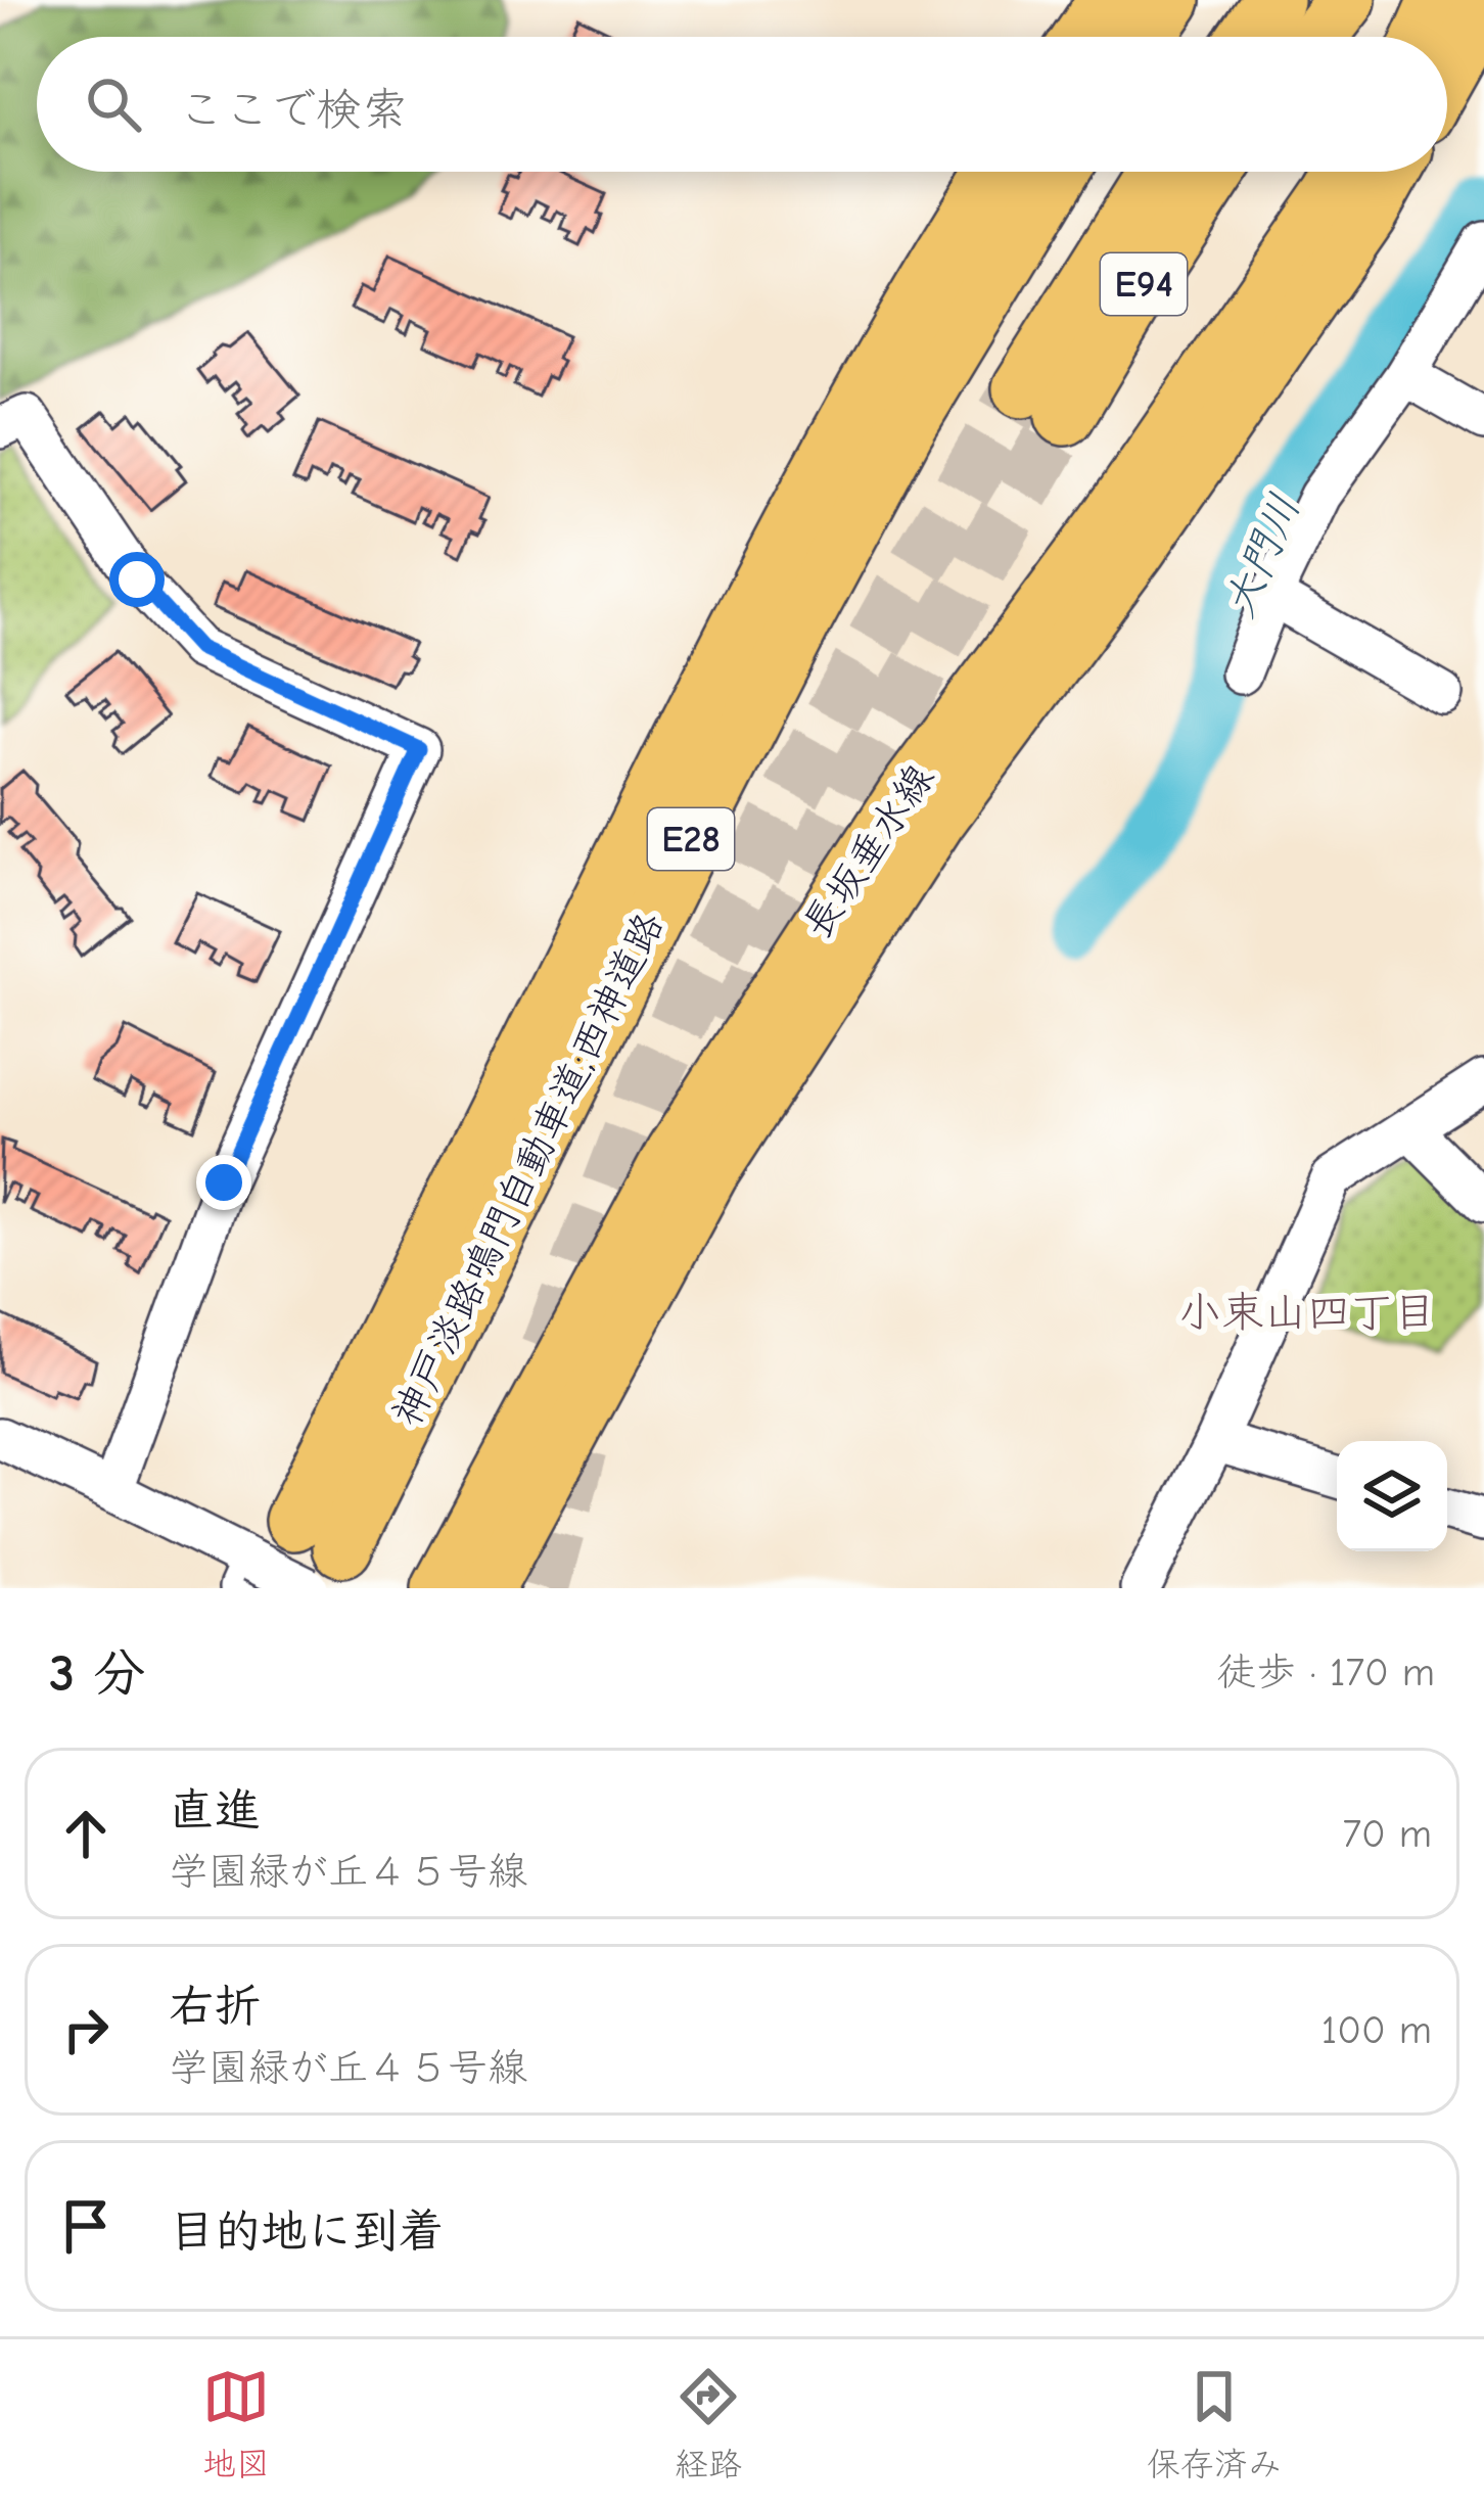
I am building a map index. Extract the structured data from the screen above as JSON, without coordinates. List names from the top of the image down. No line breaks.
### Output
{"streets":{"highway":["E94","E28","神戸淡路鳴門自動車道;西神道路"],"main road":["長坂垂水線"]},"districts":["小束山四丁目"],"water":["大門川"],"page":{"search":"ここで検索","heading":["3 分","徒歩 · 170 m"],"list":[["直進","学園緑が丘４５号線","70 m"],["右折","学園緑が丘４５号線","100 m"],"目的地に到着"],"nav":["地図","経路","保存済み"]}}
